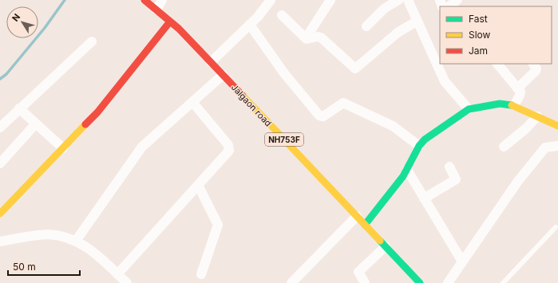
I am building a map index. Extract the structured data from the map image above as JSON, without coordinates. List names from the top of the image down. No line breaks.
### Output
{"streets":{"main road":["Jalgaon road","NH753F"]},"legend":["Fast","Slow","Jam"],"scale_bar":"50 m","north":"top left"}
